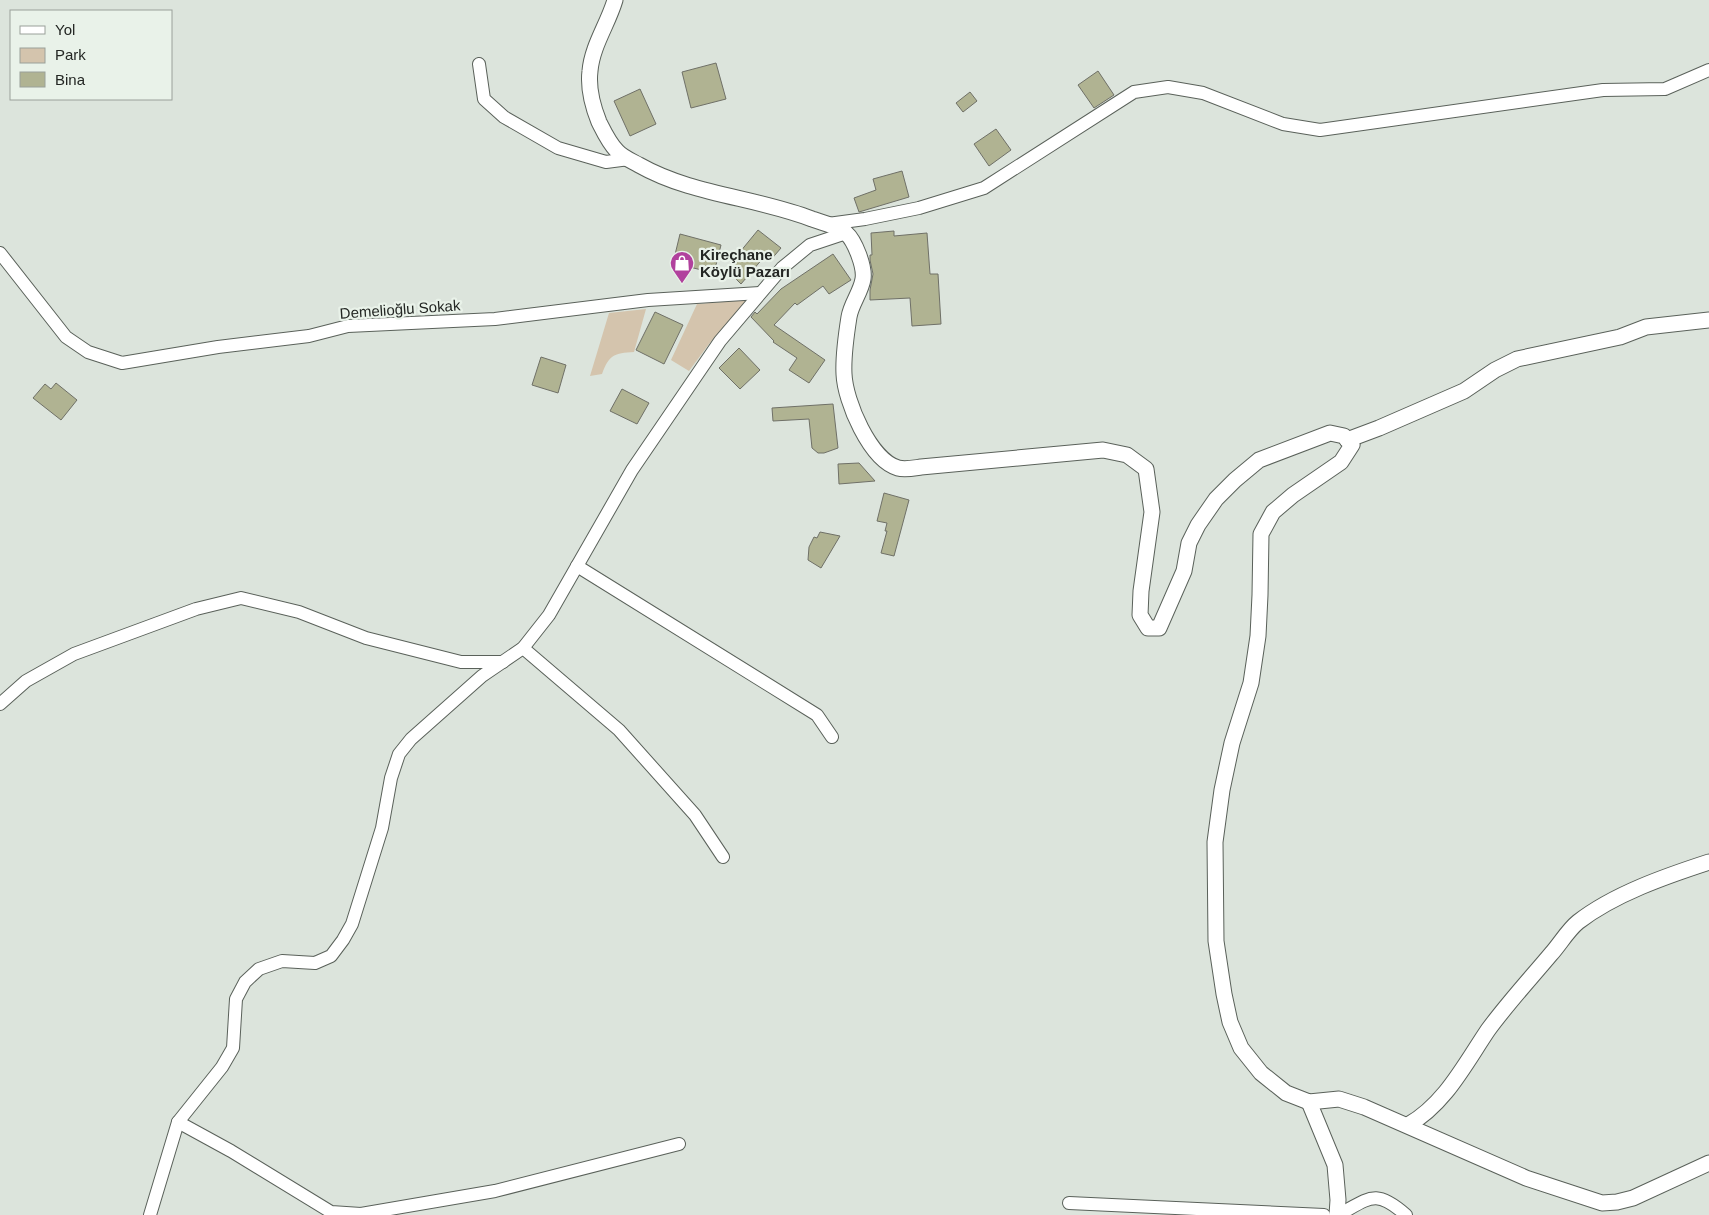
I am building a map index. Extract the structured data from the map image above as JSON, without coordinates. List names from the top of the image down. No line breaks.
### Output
{"streets":{"street":["Demelioğlu Sokak"]},"places":{"shop":["Kireçhane Köylü Pazarı"]},"legend":["Yol","Park","Bina"]}
